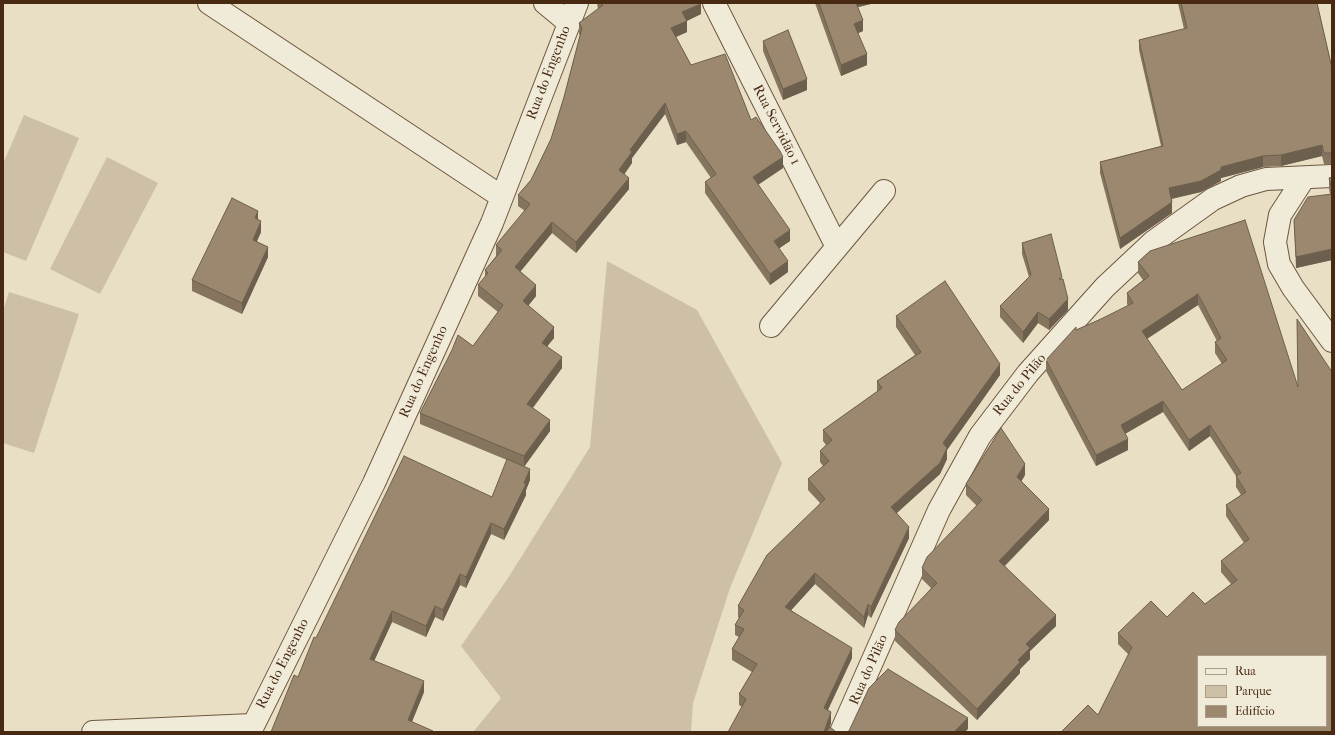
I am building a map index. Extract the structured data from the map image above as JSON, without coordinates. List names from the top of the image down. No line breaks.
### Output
{"streets":{"street":["Rua do Engenho","Rua Servidão 1","Rua do Pilão"]},"legend":["Rua","Parque","Edifício"]}
